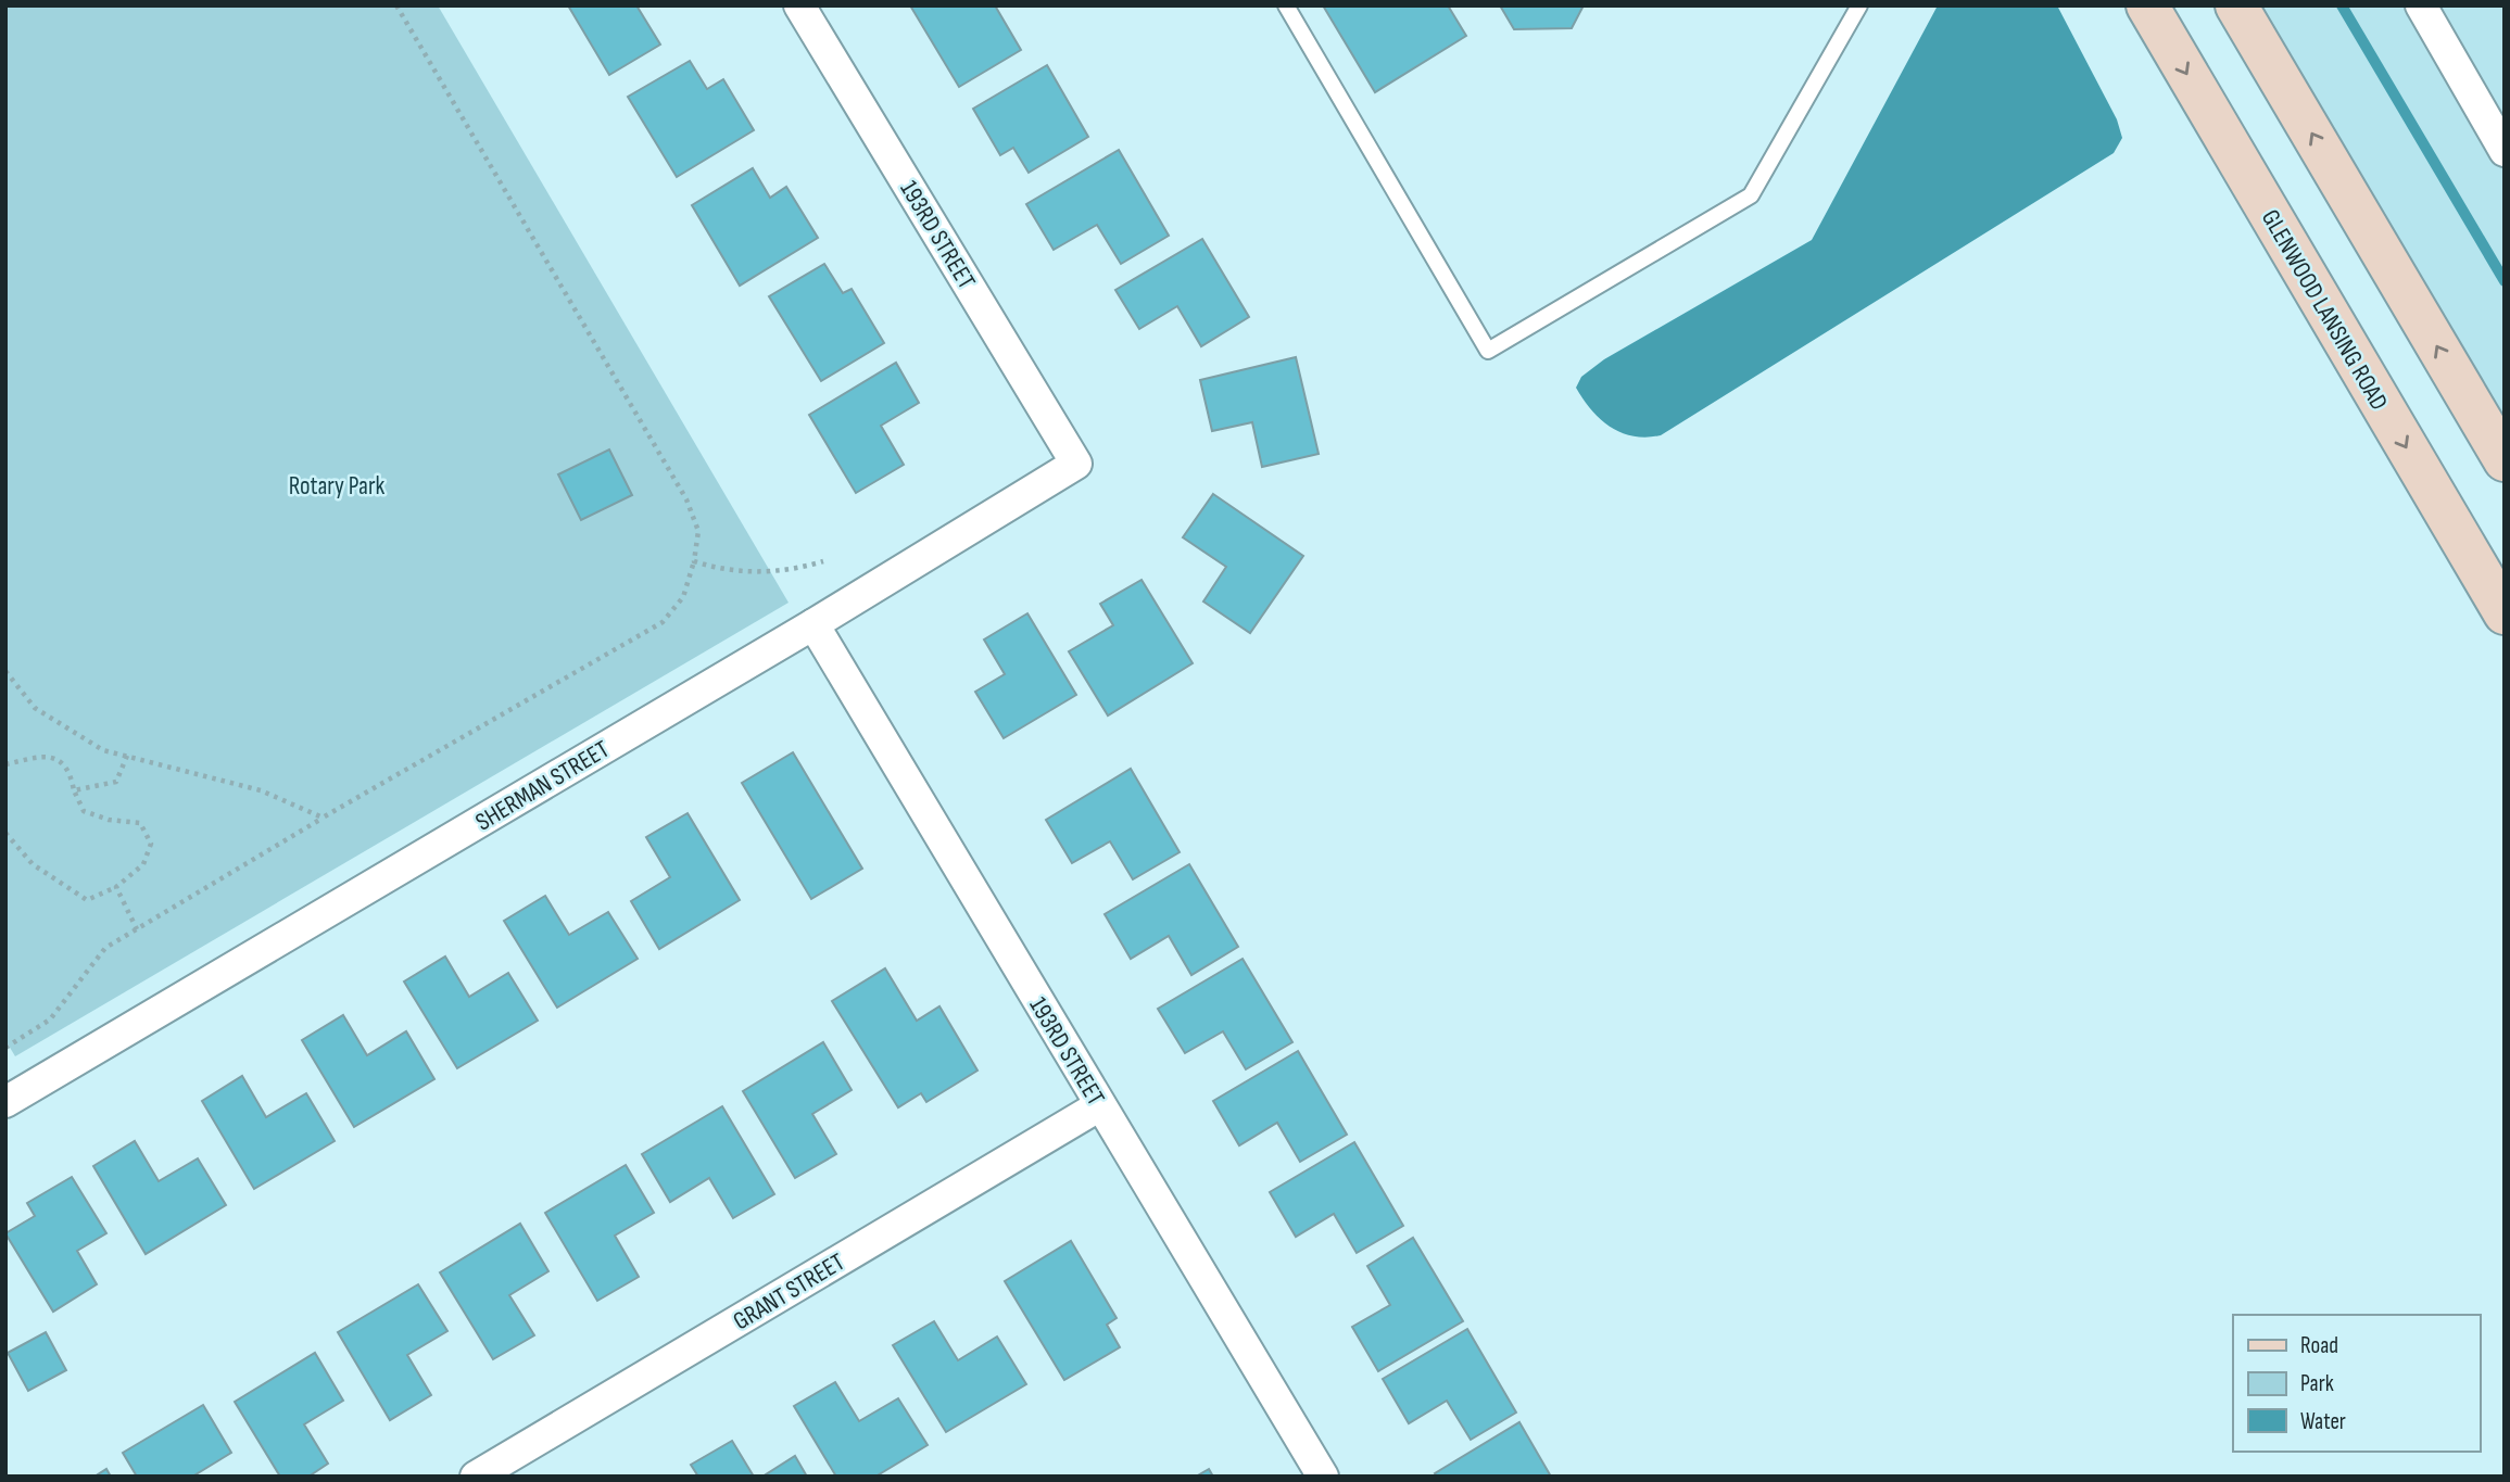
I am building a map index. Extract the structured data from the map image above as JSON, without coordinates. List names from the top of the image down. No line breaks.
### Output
{"streets":{"main road":["GLENWOOD LANSING ROAD"],"street":["193RD STREET","SHERMAN STREET","GRANT STREET"]},"crossings":[["193RD STREET","SHERMAN STREET"],["193RD STREET","GRANT STREET"]],"parks":["Rotary Park"],"legend":["Road","Park","Water"]}
